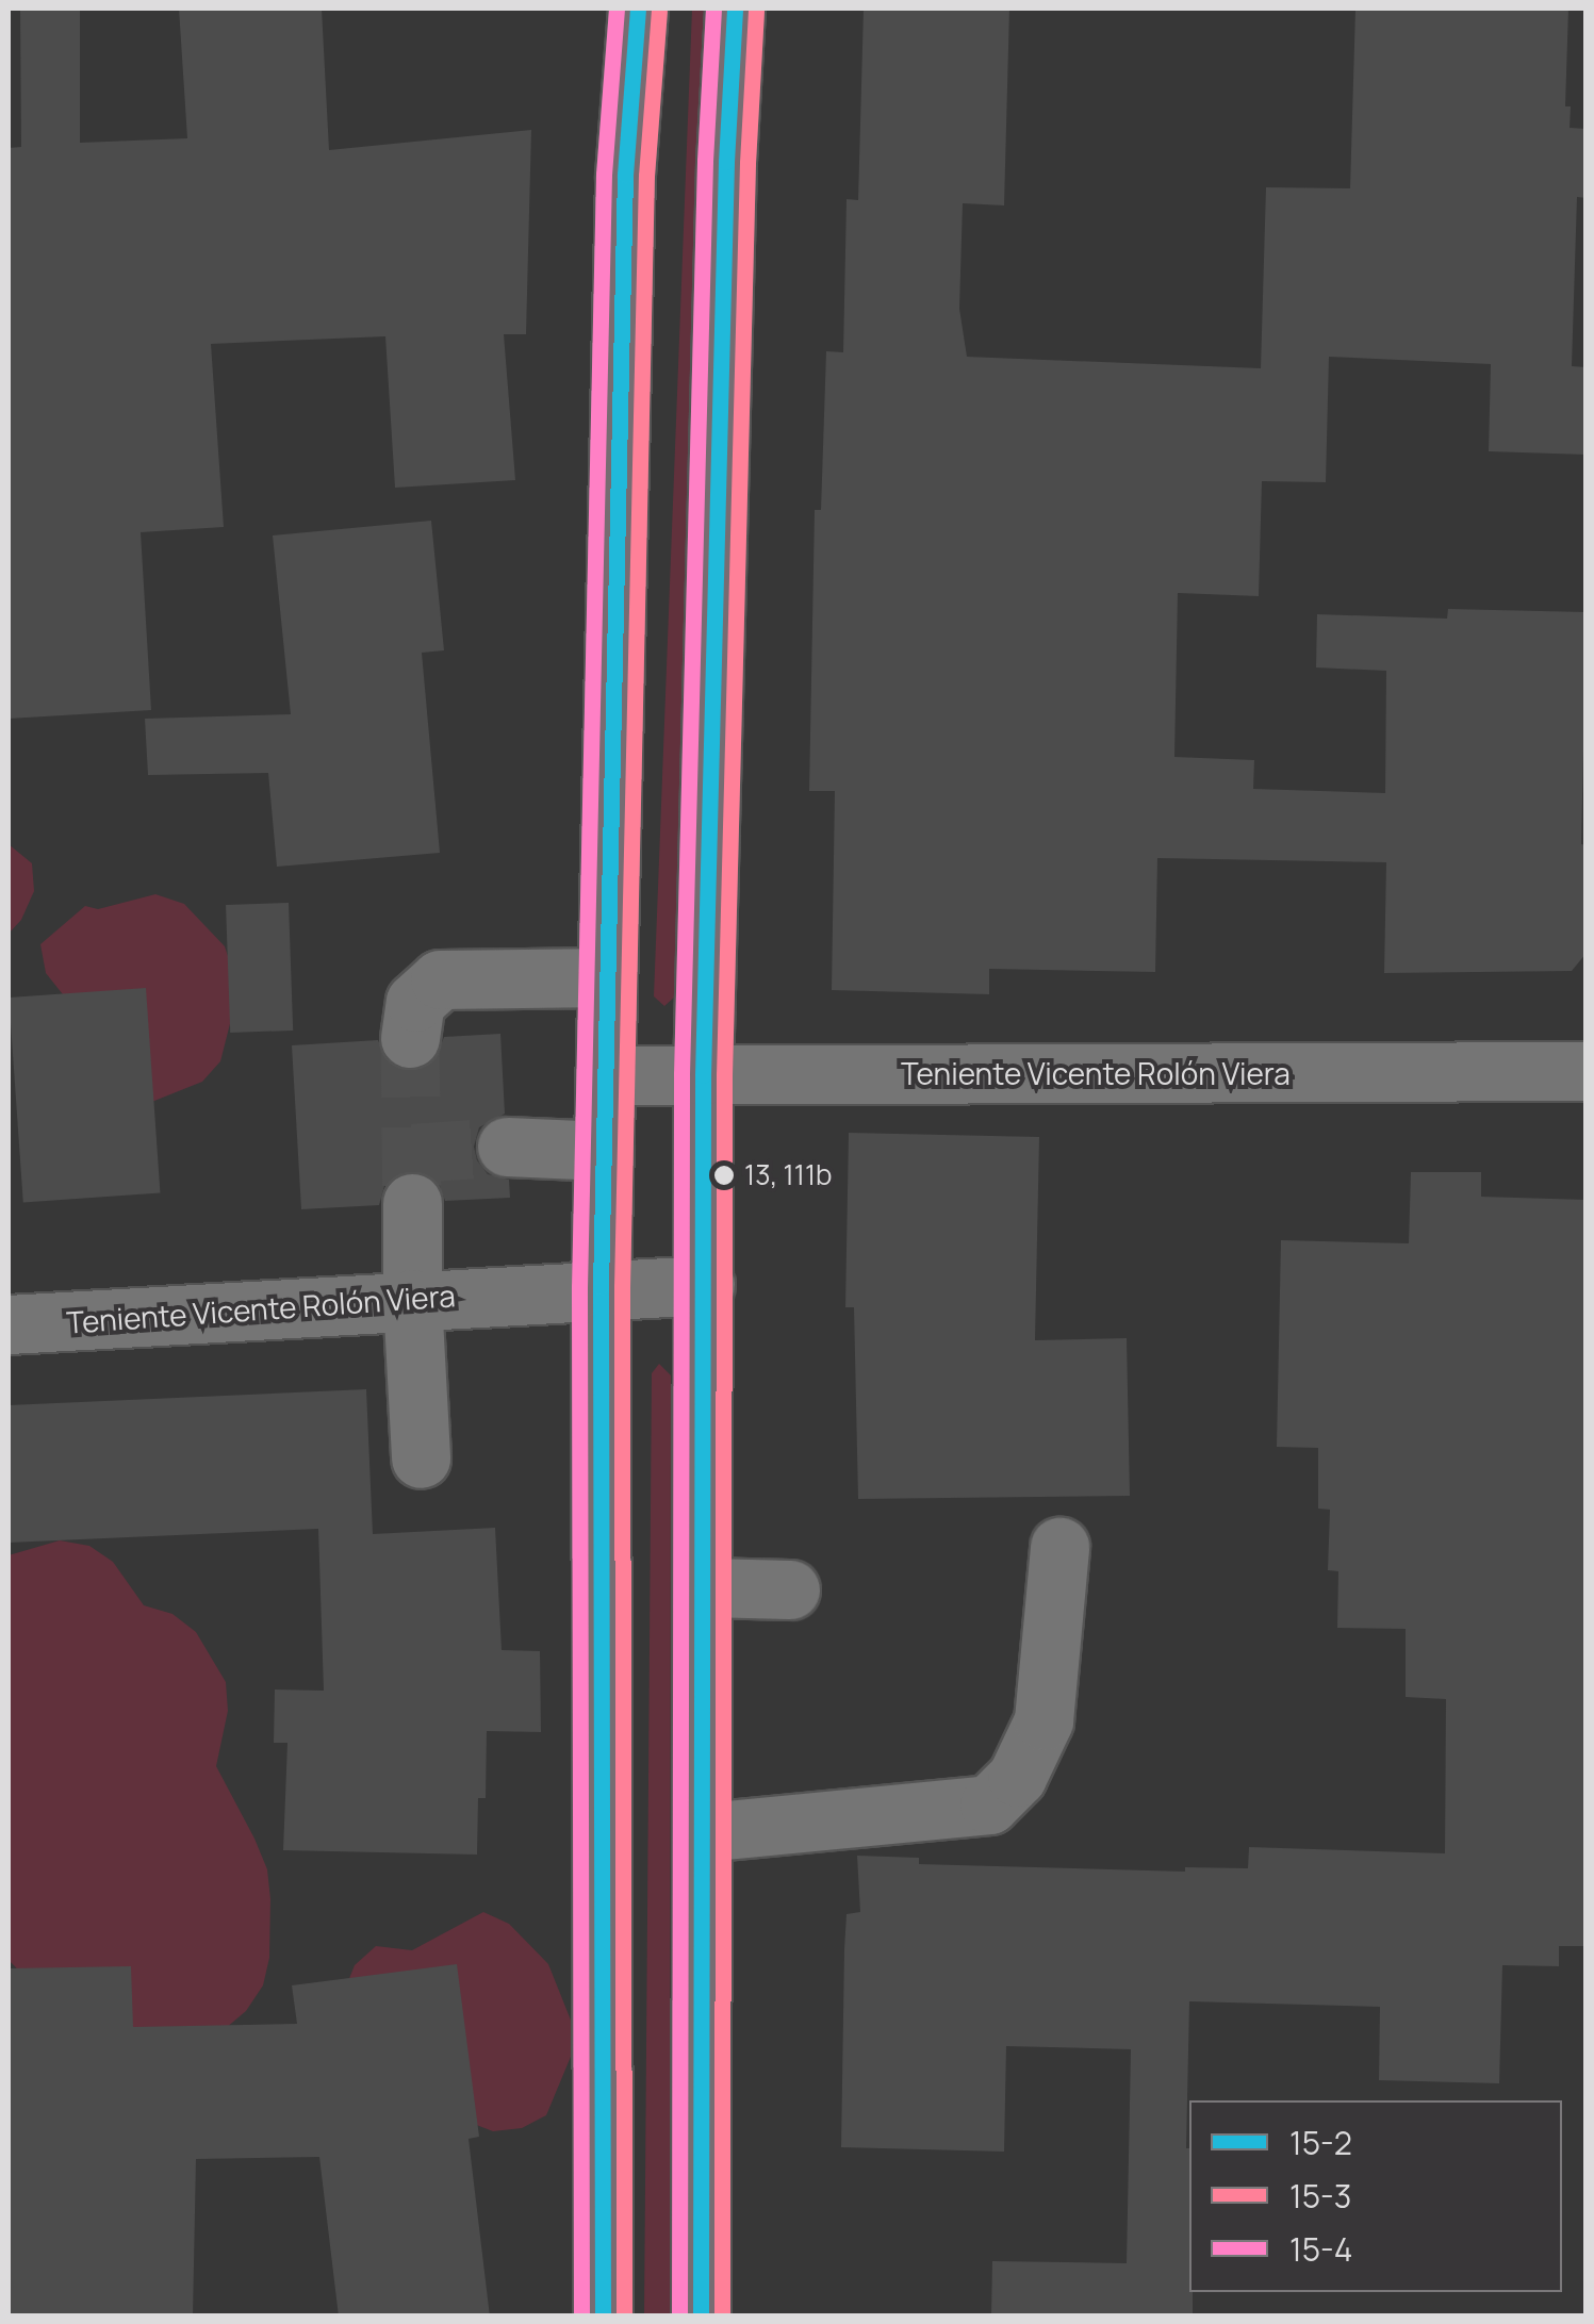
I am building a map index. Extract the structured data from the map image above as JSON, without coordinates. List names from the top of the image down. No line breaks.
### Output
{"streets":{"street":["Teniente Vicente Rolón Viera"]},"places":["13, 111b"],"lines":["transit line 15-2","transit line 15-4","transit line 15-3"],"legend":["15-2","15-3","15-4"]}
